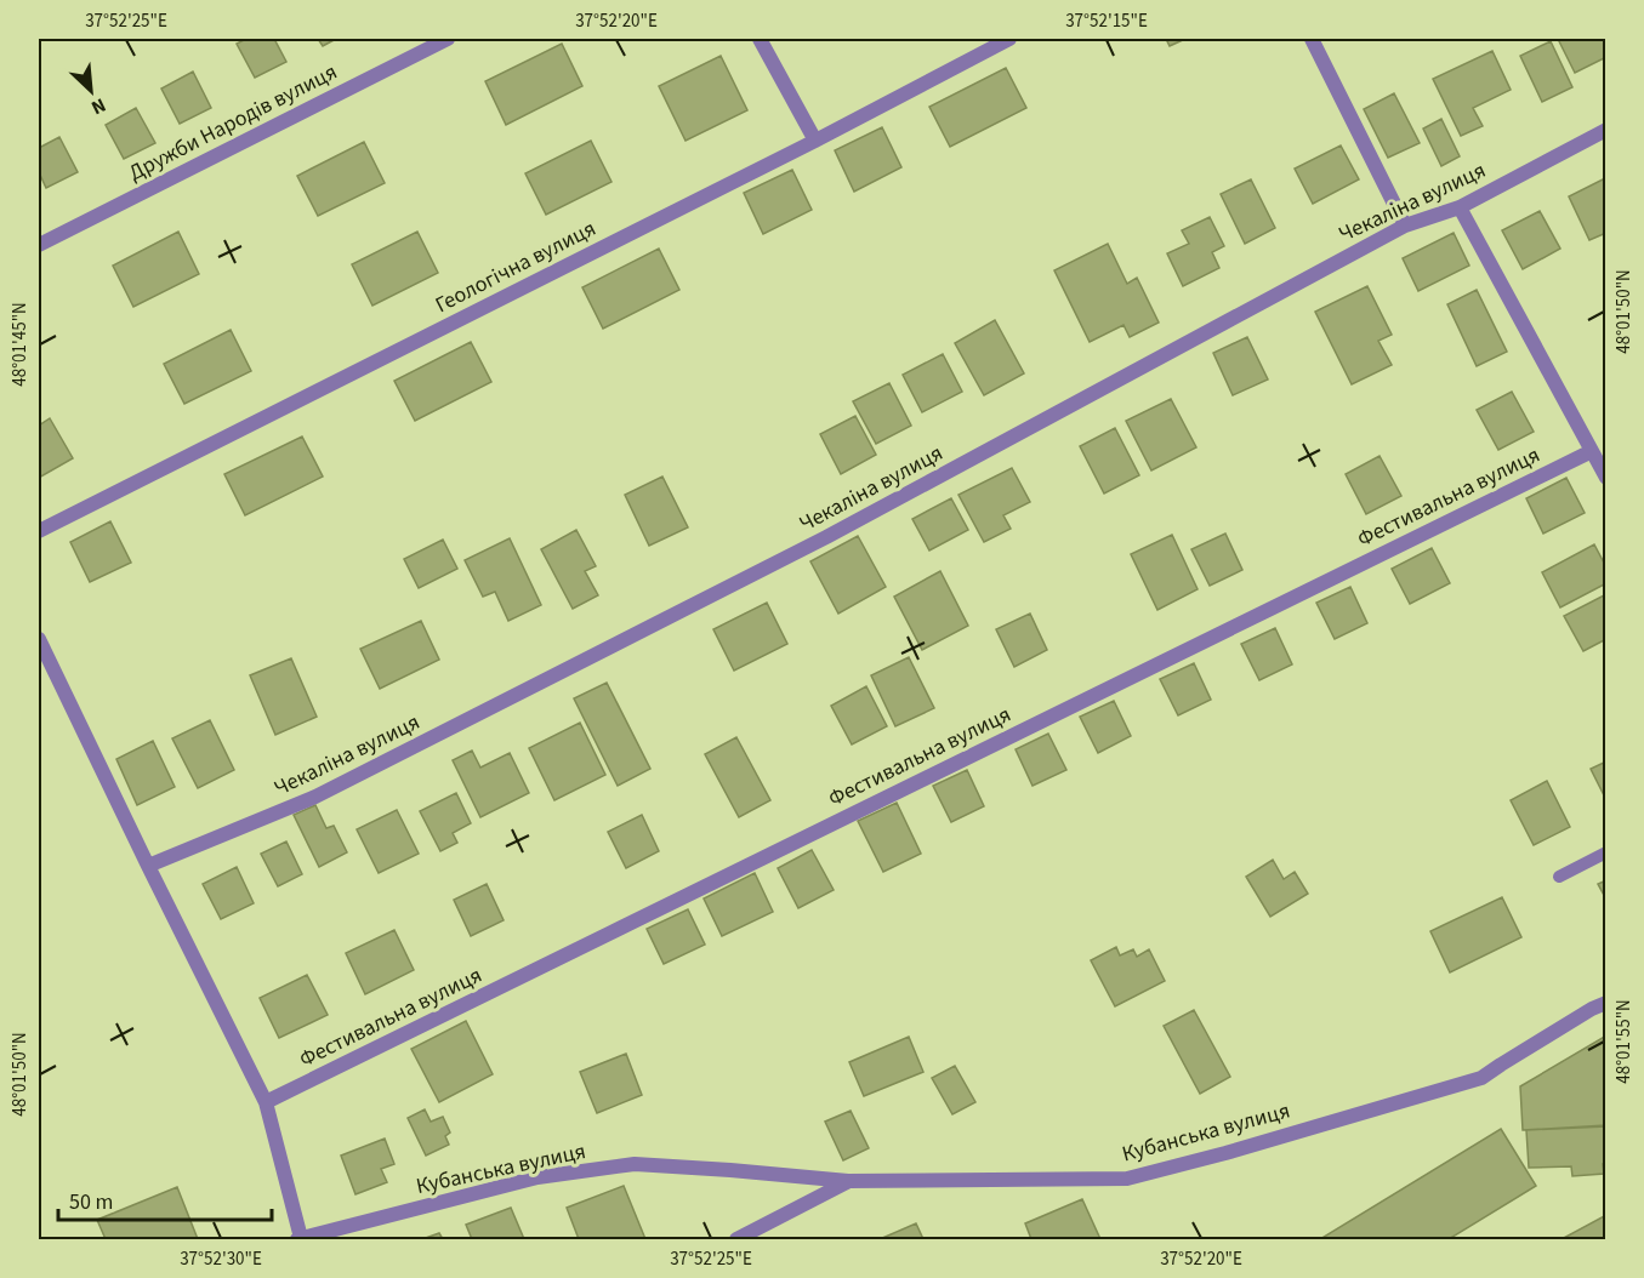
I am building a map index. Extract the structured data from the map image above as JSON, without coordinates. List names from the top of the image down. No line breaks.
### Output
{"streets":{"street":["Дружби Народів вулиця","Чекаліна вулиця","Геологічна вулиця","Фестивальна вулиця","Кубанська вулиця"]},"scale_bar":"50 m","north":"bottom right","coordinates":["37°52'25\"E","37°52'20\"E","37°52'15\"E","48°01'50\"N","48°01'45\"N","48°01'55\"N","37°52'30\"E"]}
